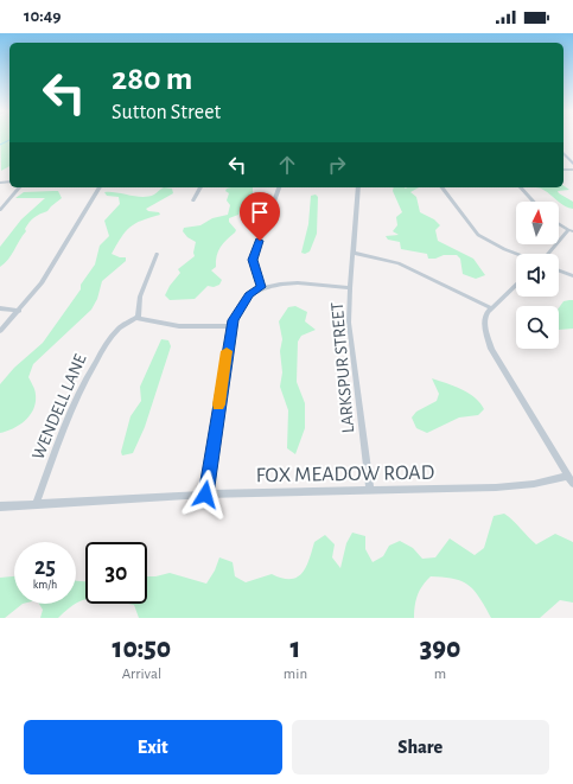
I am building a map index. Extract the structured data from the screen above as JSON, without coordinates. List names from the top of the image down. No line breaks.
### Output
{"streets":{"street":["LARKSPUR STREET","WENDELL LANE","FOX MEADOW ROAD"]},"crossings":[["LARKSPUR STREET","FOX MEADOW ROAD"],["WENDELL LANE","FOX MEADOW ROAD"]],"north":"top","page":{"status":"10:49","turn":["280 m","Sutton Street"],"speed":"25 km/h","limit":"30","eta":["10:50","Arrival","1","min","390","m"],"buttons":["Exit","Share"]}}
